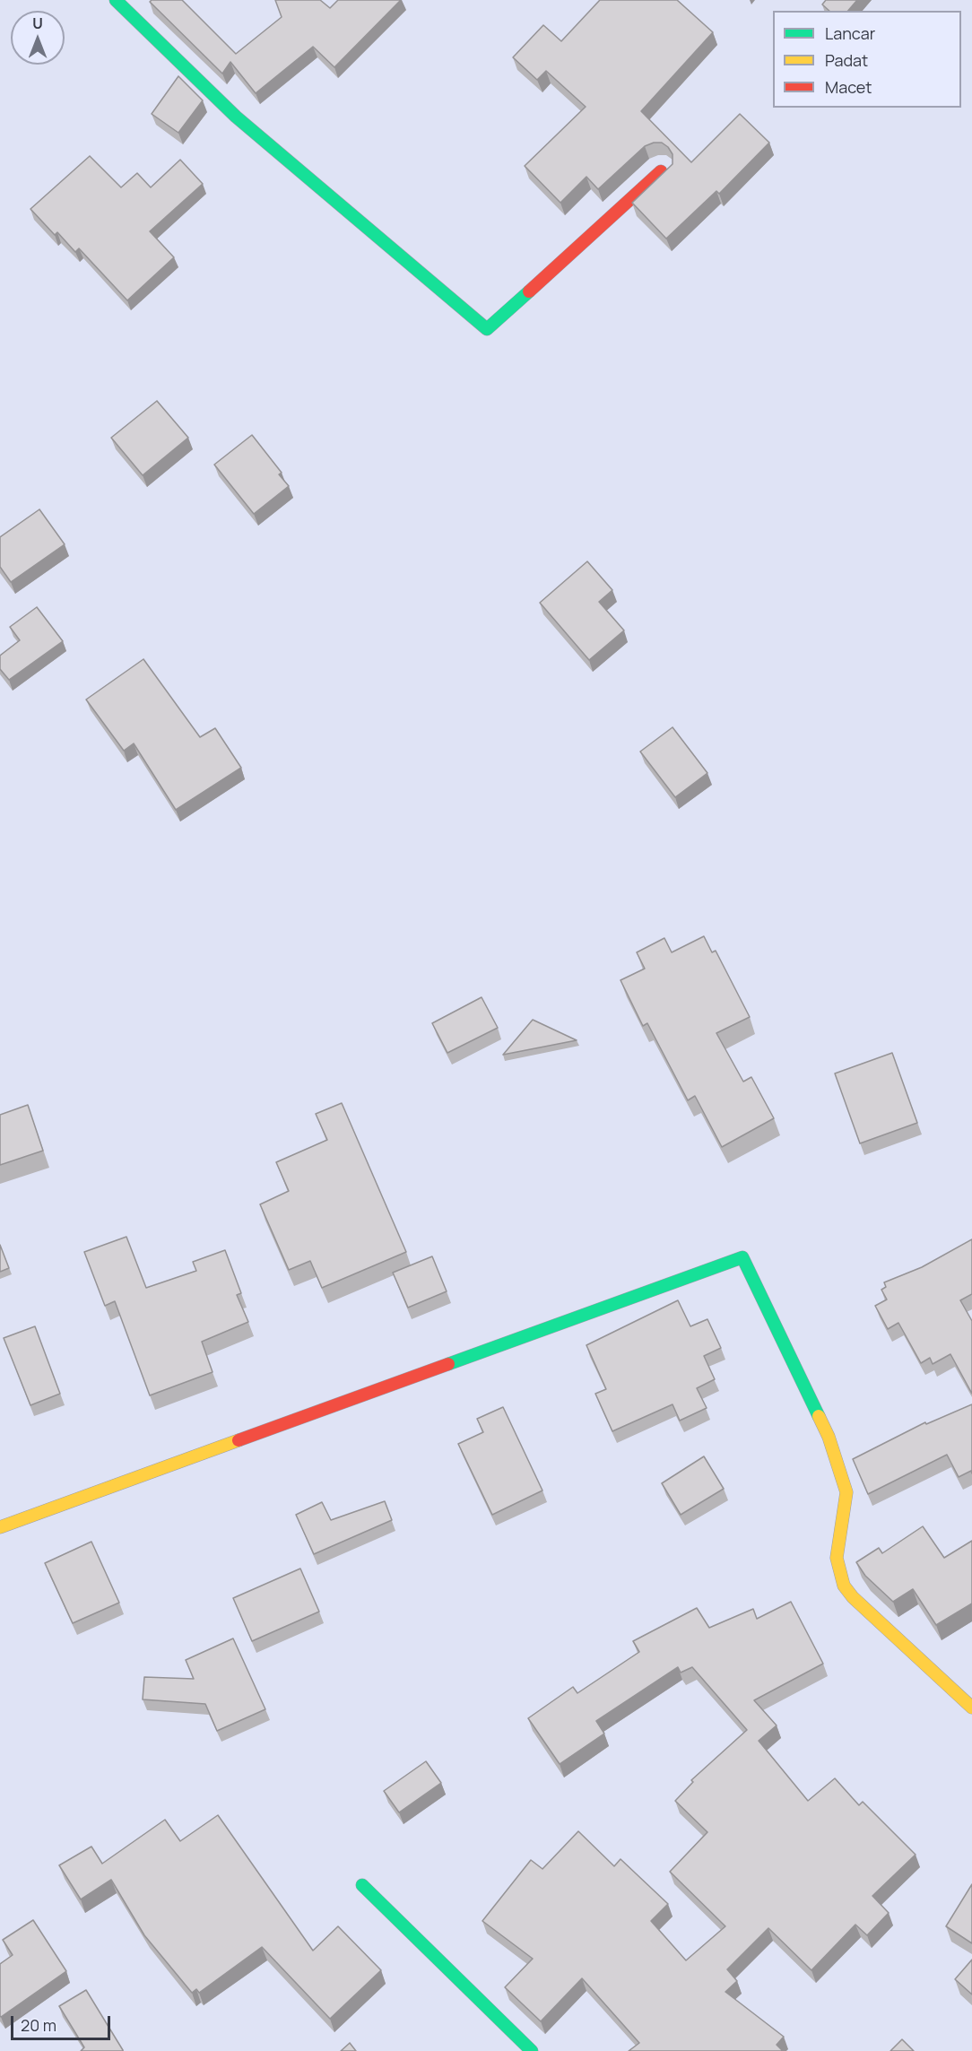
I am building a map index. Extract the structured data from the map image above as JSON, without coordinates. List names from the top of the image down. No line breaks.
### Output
{"legend":["Lancar","Padat","Macet"],"scale_bar":"20 m","north":"top"}
